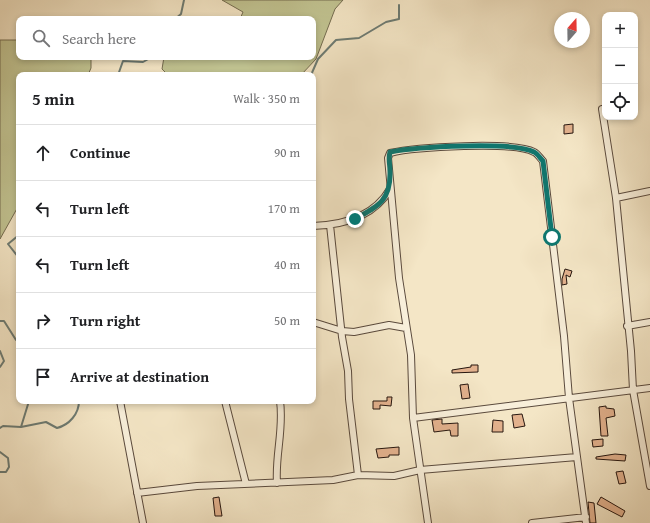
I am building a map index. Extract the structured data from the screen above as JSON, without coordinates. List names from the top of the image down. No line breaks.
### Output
{"north":"top","page":{"map_buttons":["+","−"],"search":"Search here","heading":["5 min","Walk · 350 m"],"list":[["Continue","90 m"],["Turn left","170 m"],["Turn left","40 m"],["Turn right","50 m"],"Arrive at destination"]}}
